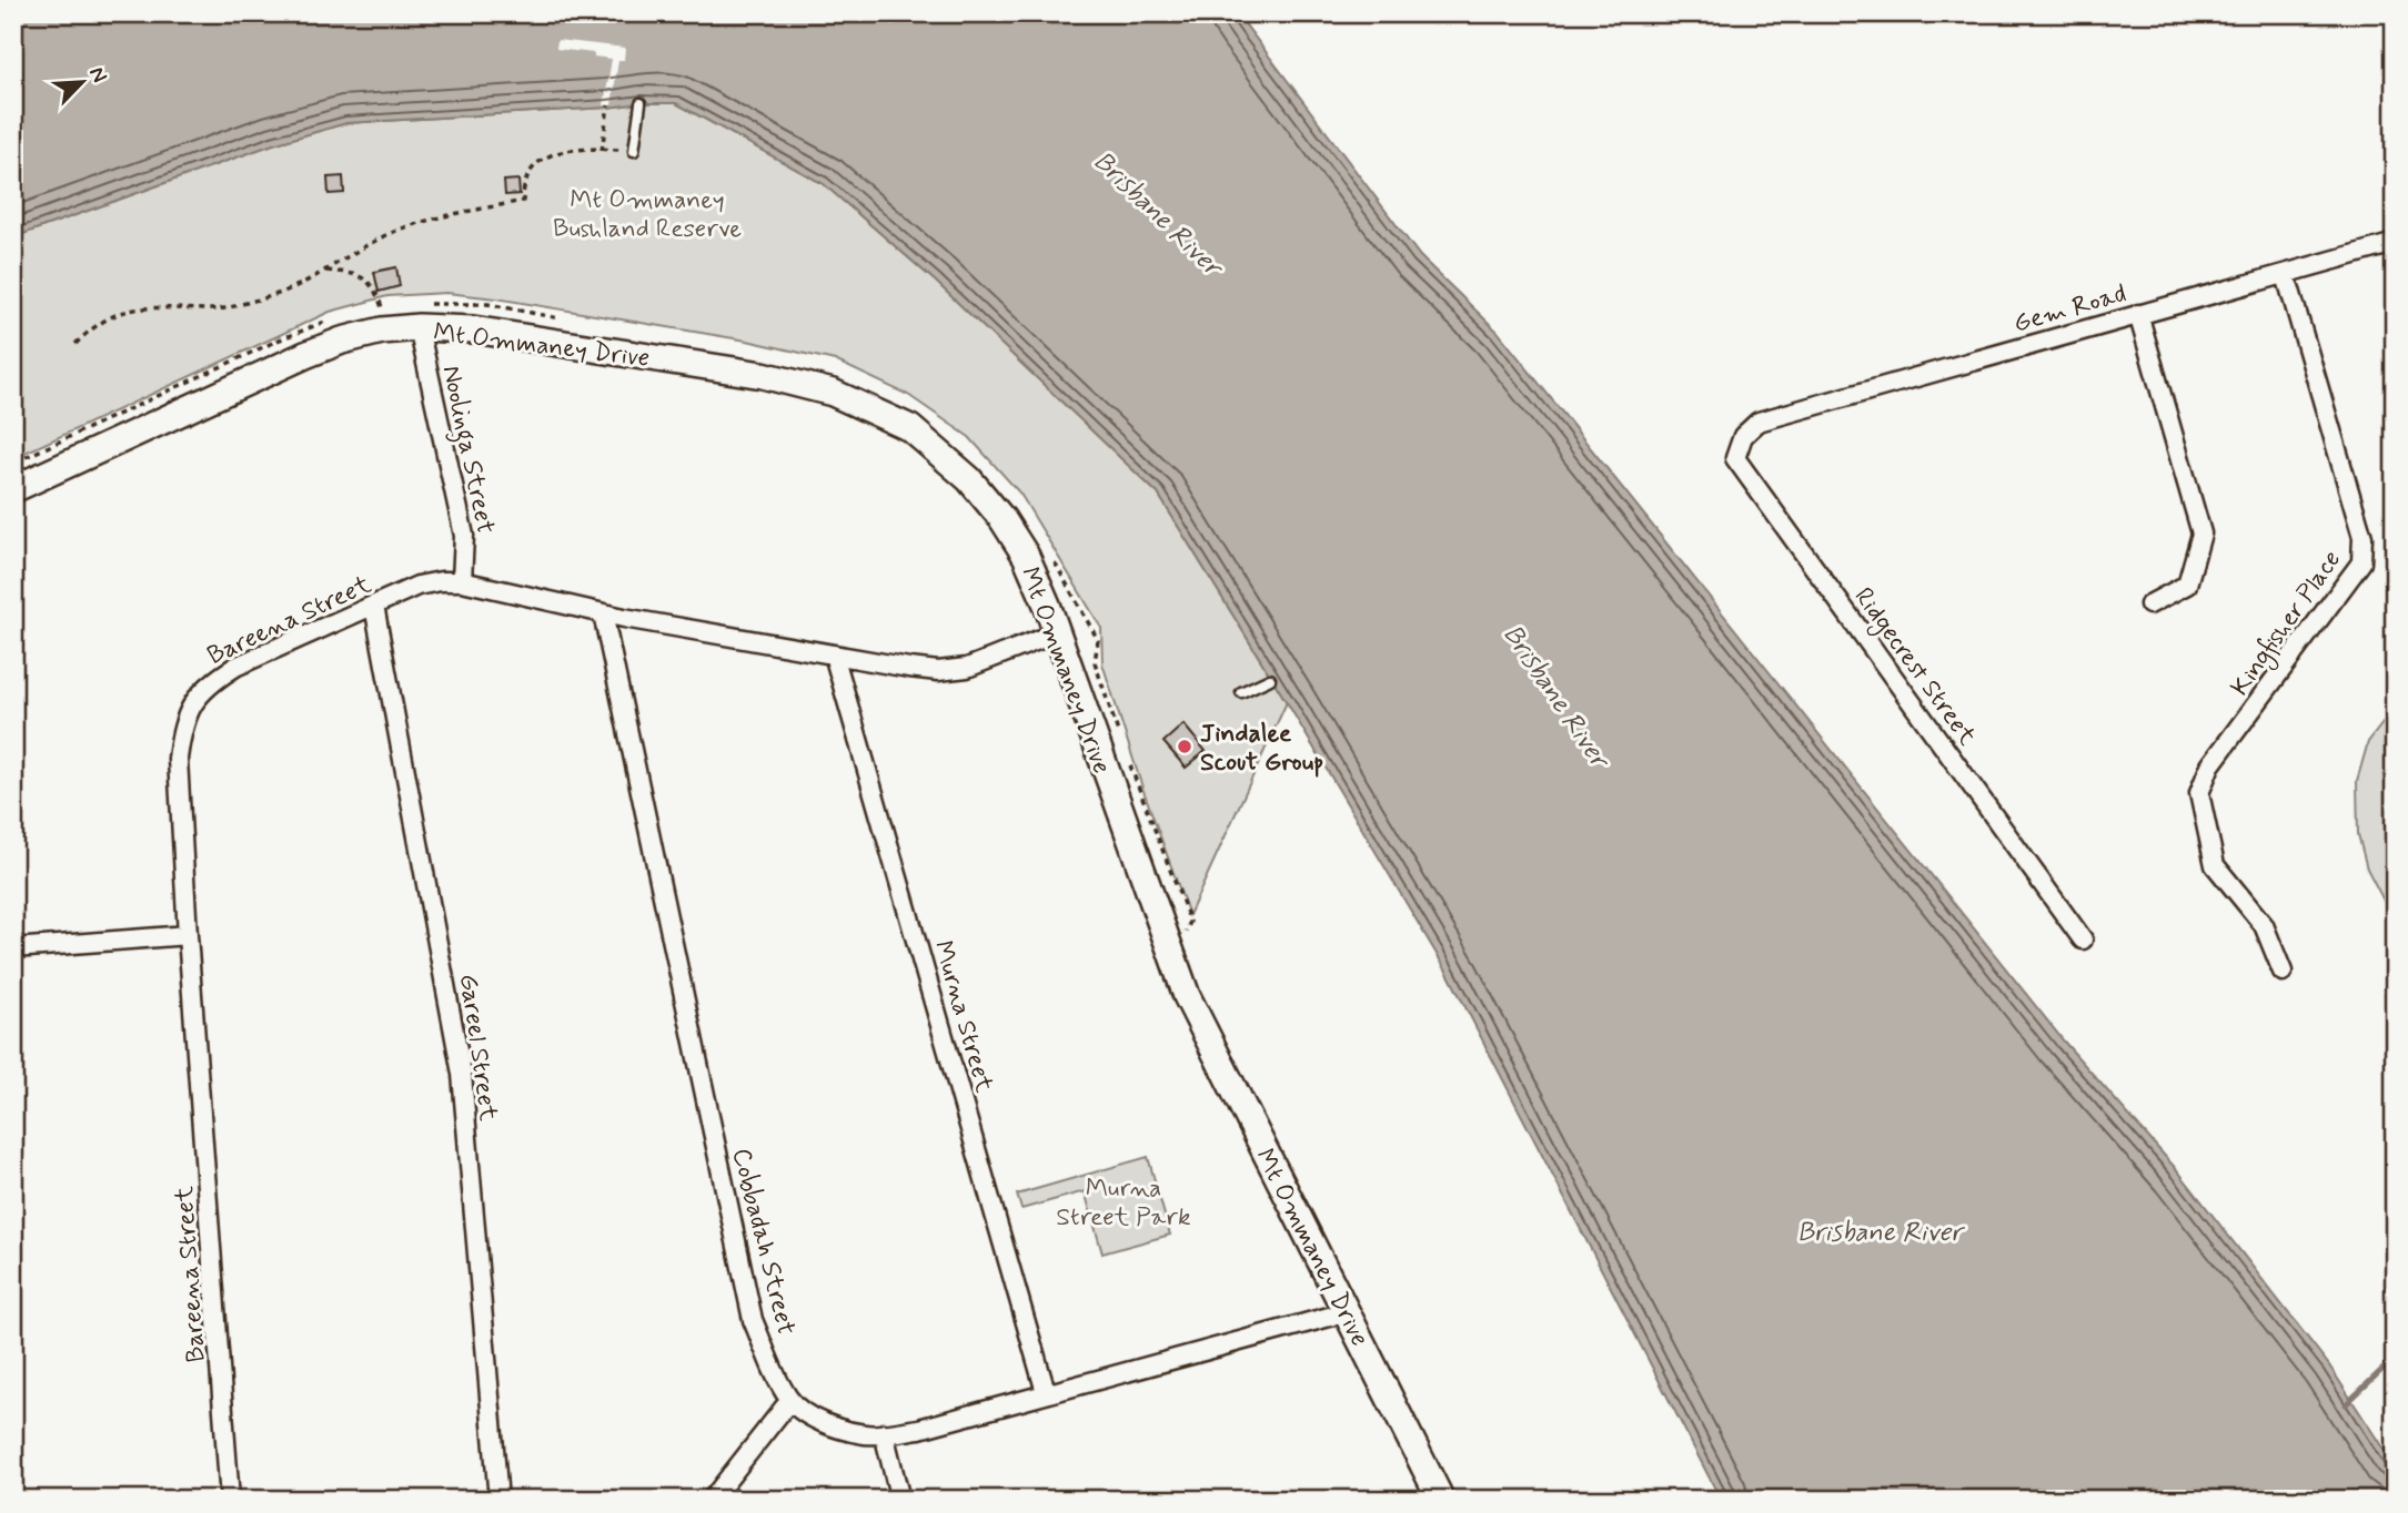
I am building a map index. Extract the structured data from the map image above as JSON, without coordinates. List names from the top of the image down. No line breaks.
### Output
{"streets":{"street":["Gem Road","Mt Ommaney Drive","Noolinga Street","Bareena Street","Kingfisher Place","Ridgecrest Street","Murna Street","Gareel Street","Cobbadah Street"]},"crossings":[["Gem Road","Kingfisher Place"],["Gem Road","Ridgecrest Street"],["Mt Ommaney Drive","Noolinga Street"],["Mt Ommaney Drive","Bareena Street"],["Noolinga Street","Bareena Street"],["Bareena Street","Murna Street"],["Bareena Street","Gareel Street"],["Bareena Street","Cobbadah Street"]],"water":["Brisbane River"],"parks":["Mt Ommaney Bushland Reserve","Murna Street Park"],"places":["Jindalee Scout Group"],"north":"top right"}
